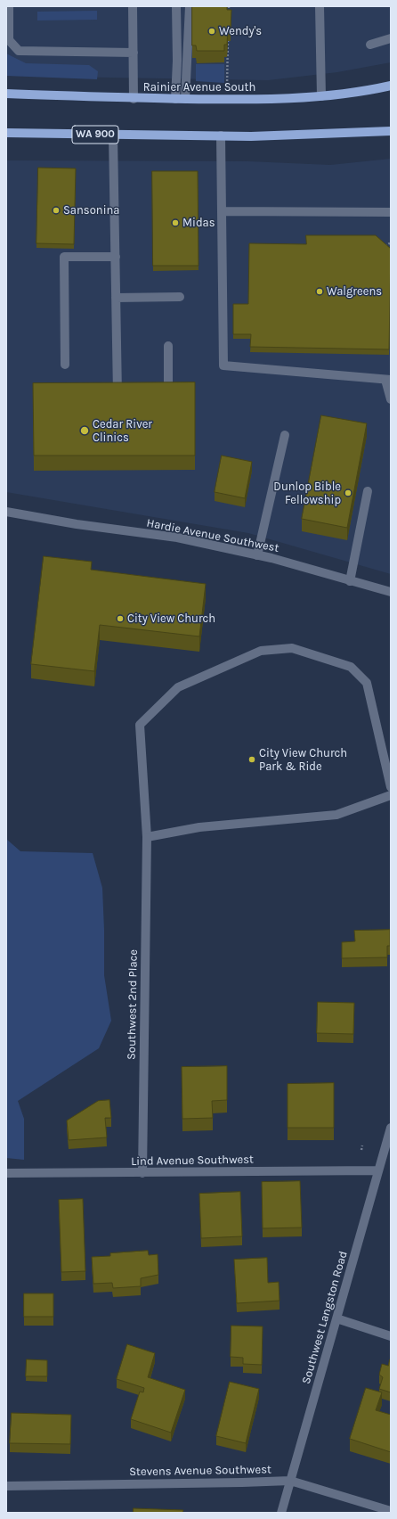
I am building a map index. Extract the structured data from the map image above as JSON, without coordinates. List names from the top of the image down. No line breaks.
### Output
{"streets":{"main road":["Rainier Avenue South","WA 900"],"street":["Hardie Avenue Southwest","Southwest 2nd Place","Lind Avenue Southwest","Southwest Langston Road","Stevens Avenue Southwest"]},"crossings":[["Southwest 2nd Place","Lind Avenue Southwest"],["Lind Avenue Southwest","Southwest Langston Road"],["Southwest Langston Road","Stevens Avenue Southwest"]],"places":["Wendy's","Sansonina","Midas","Walgreens","Cedar River Clinics","Dunlop Bible Fellowship","City View Church","City View Church Park & Ride"]}
